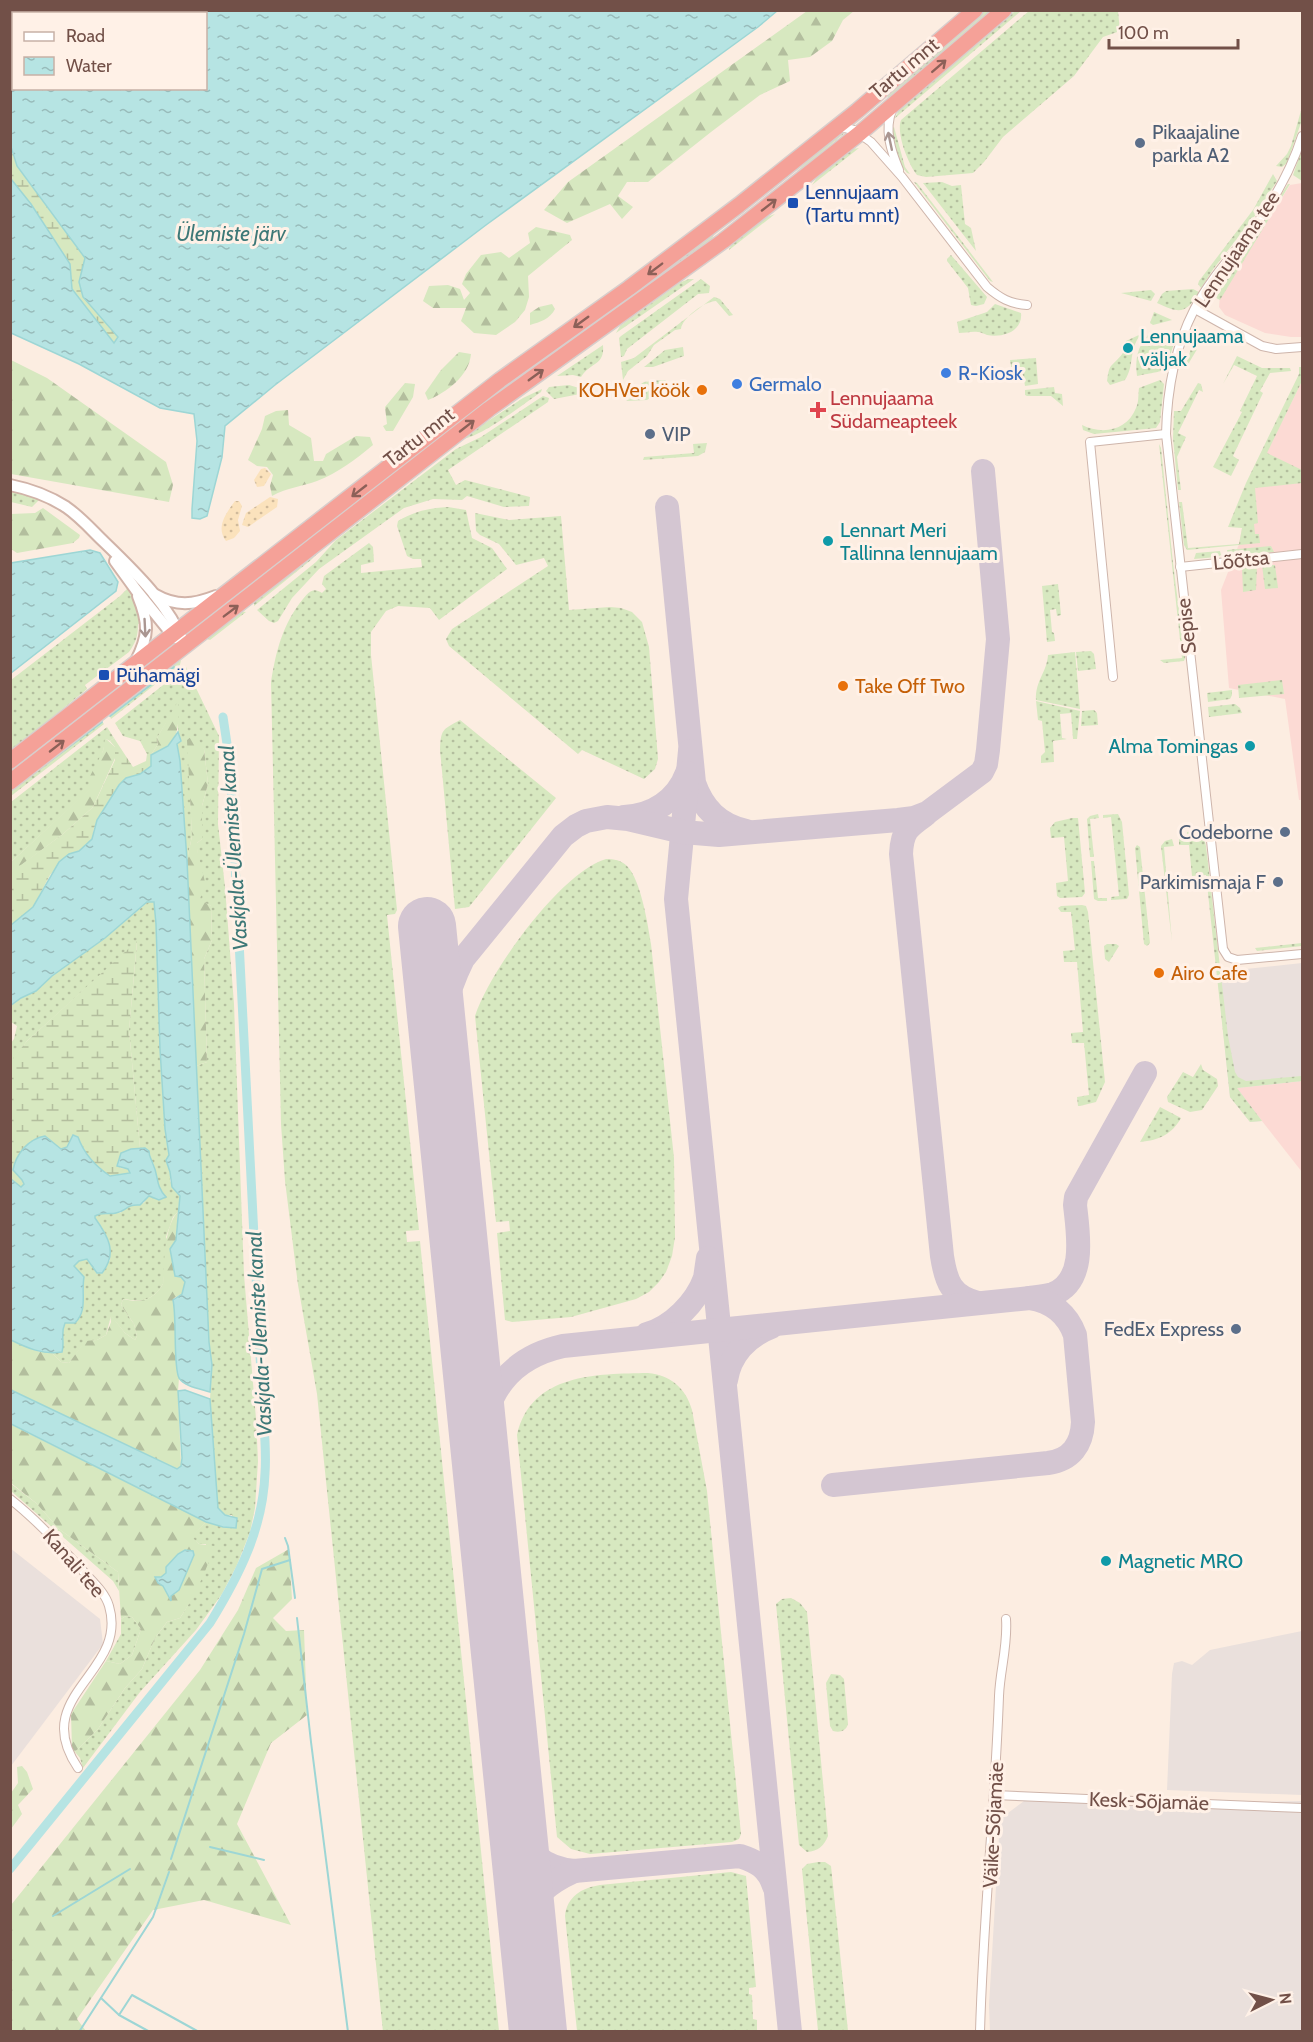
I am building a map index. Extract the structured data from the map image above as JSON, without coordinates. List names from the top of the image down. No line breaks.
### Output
{"streets":{"highway":["Tartu mnt"],"street":["Lennujaama tee","Lõõtsa","Sepise","Kanali tee","Kesk-Sõjamäe","Väike-Sõjamäe"]},"crossings":[["Lennujaama tee","Sepise"],["Lõõtsa","Sepise"],["Kesk-Sõjamäe","Väike-Sõjamäe"]],"water":["Ülemiste järv","Vaskjala-Ülemiste kanal"],"places":{"other":["Pikaajaline parkla A2","Lennujaama väljak","R-Kiosk","Germalo","KOHVer köök","VIP","Lennart Meri Tallinna lennujaam","Take Off Two","Alma Tomingas","Codeborne","Parkimismaja F","Airo Cafe","FedEx Express","Magnetic MRO"],"transit":["Lennujaam (Tartu mnt)","Pühamägi"],"health":["Lennujaama Südameapteek"]},"legend":["Road","Water"],"scale_bar":"100 m","north":"right"}
